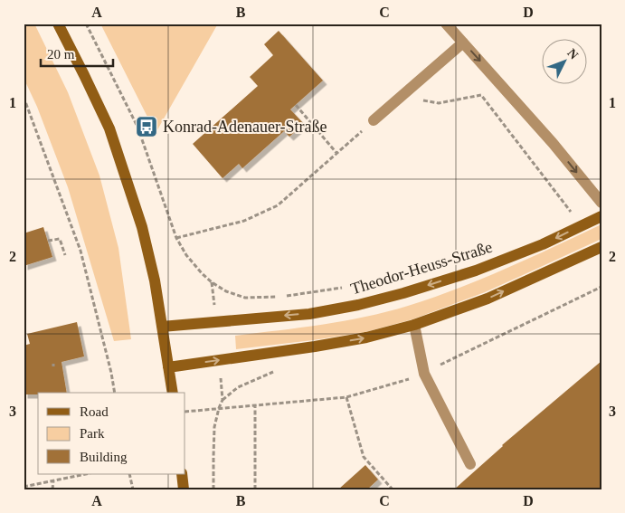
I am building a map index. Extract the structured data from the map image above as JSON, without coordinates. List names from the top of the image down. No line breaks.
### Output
{"streets":{"main road":["Theodor-Heuss-Straße"]},"places":{"bus stop":["Konrad-Adenauer-Straße"]},"legend":["Road","Park","Building"],"scale_bar":"20 m","north":"top right","grid":{"columns":["A","B","C","D"],"rows":["1","2","3"]}}
